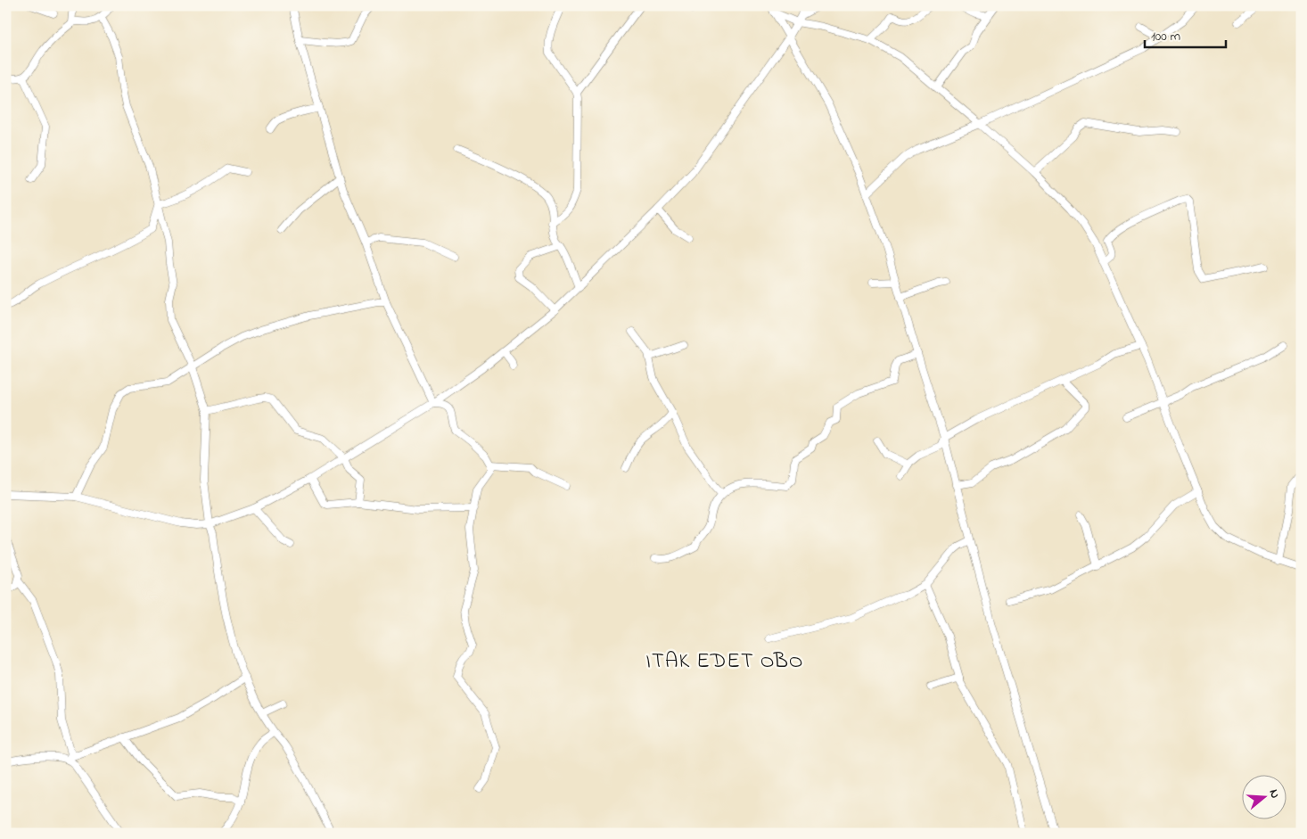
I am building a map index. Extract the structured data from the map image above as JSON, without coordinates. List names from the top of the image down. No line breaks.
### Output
{"districts":["ITAK EDET OBO"],"scale_bar":"100 m","north":"right"}
